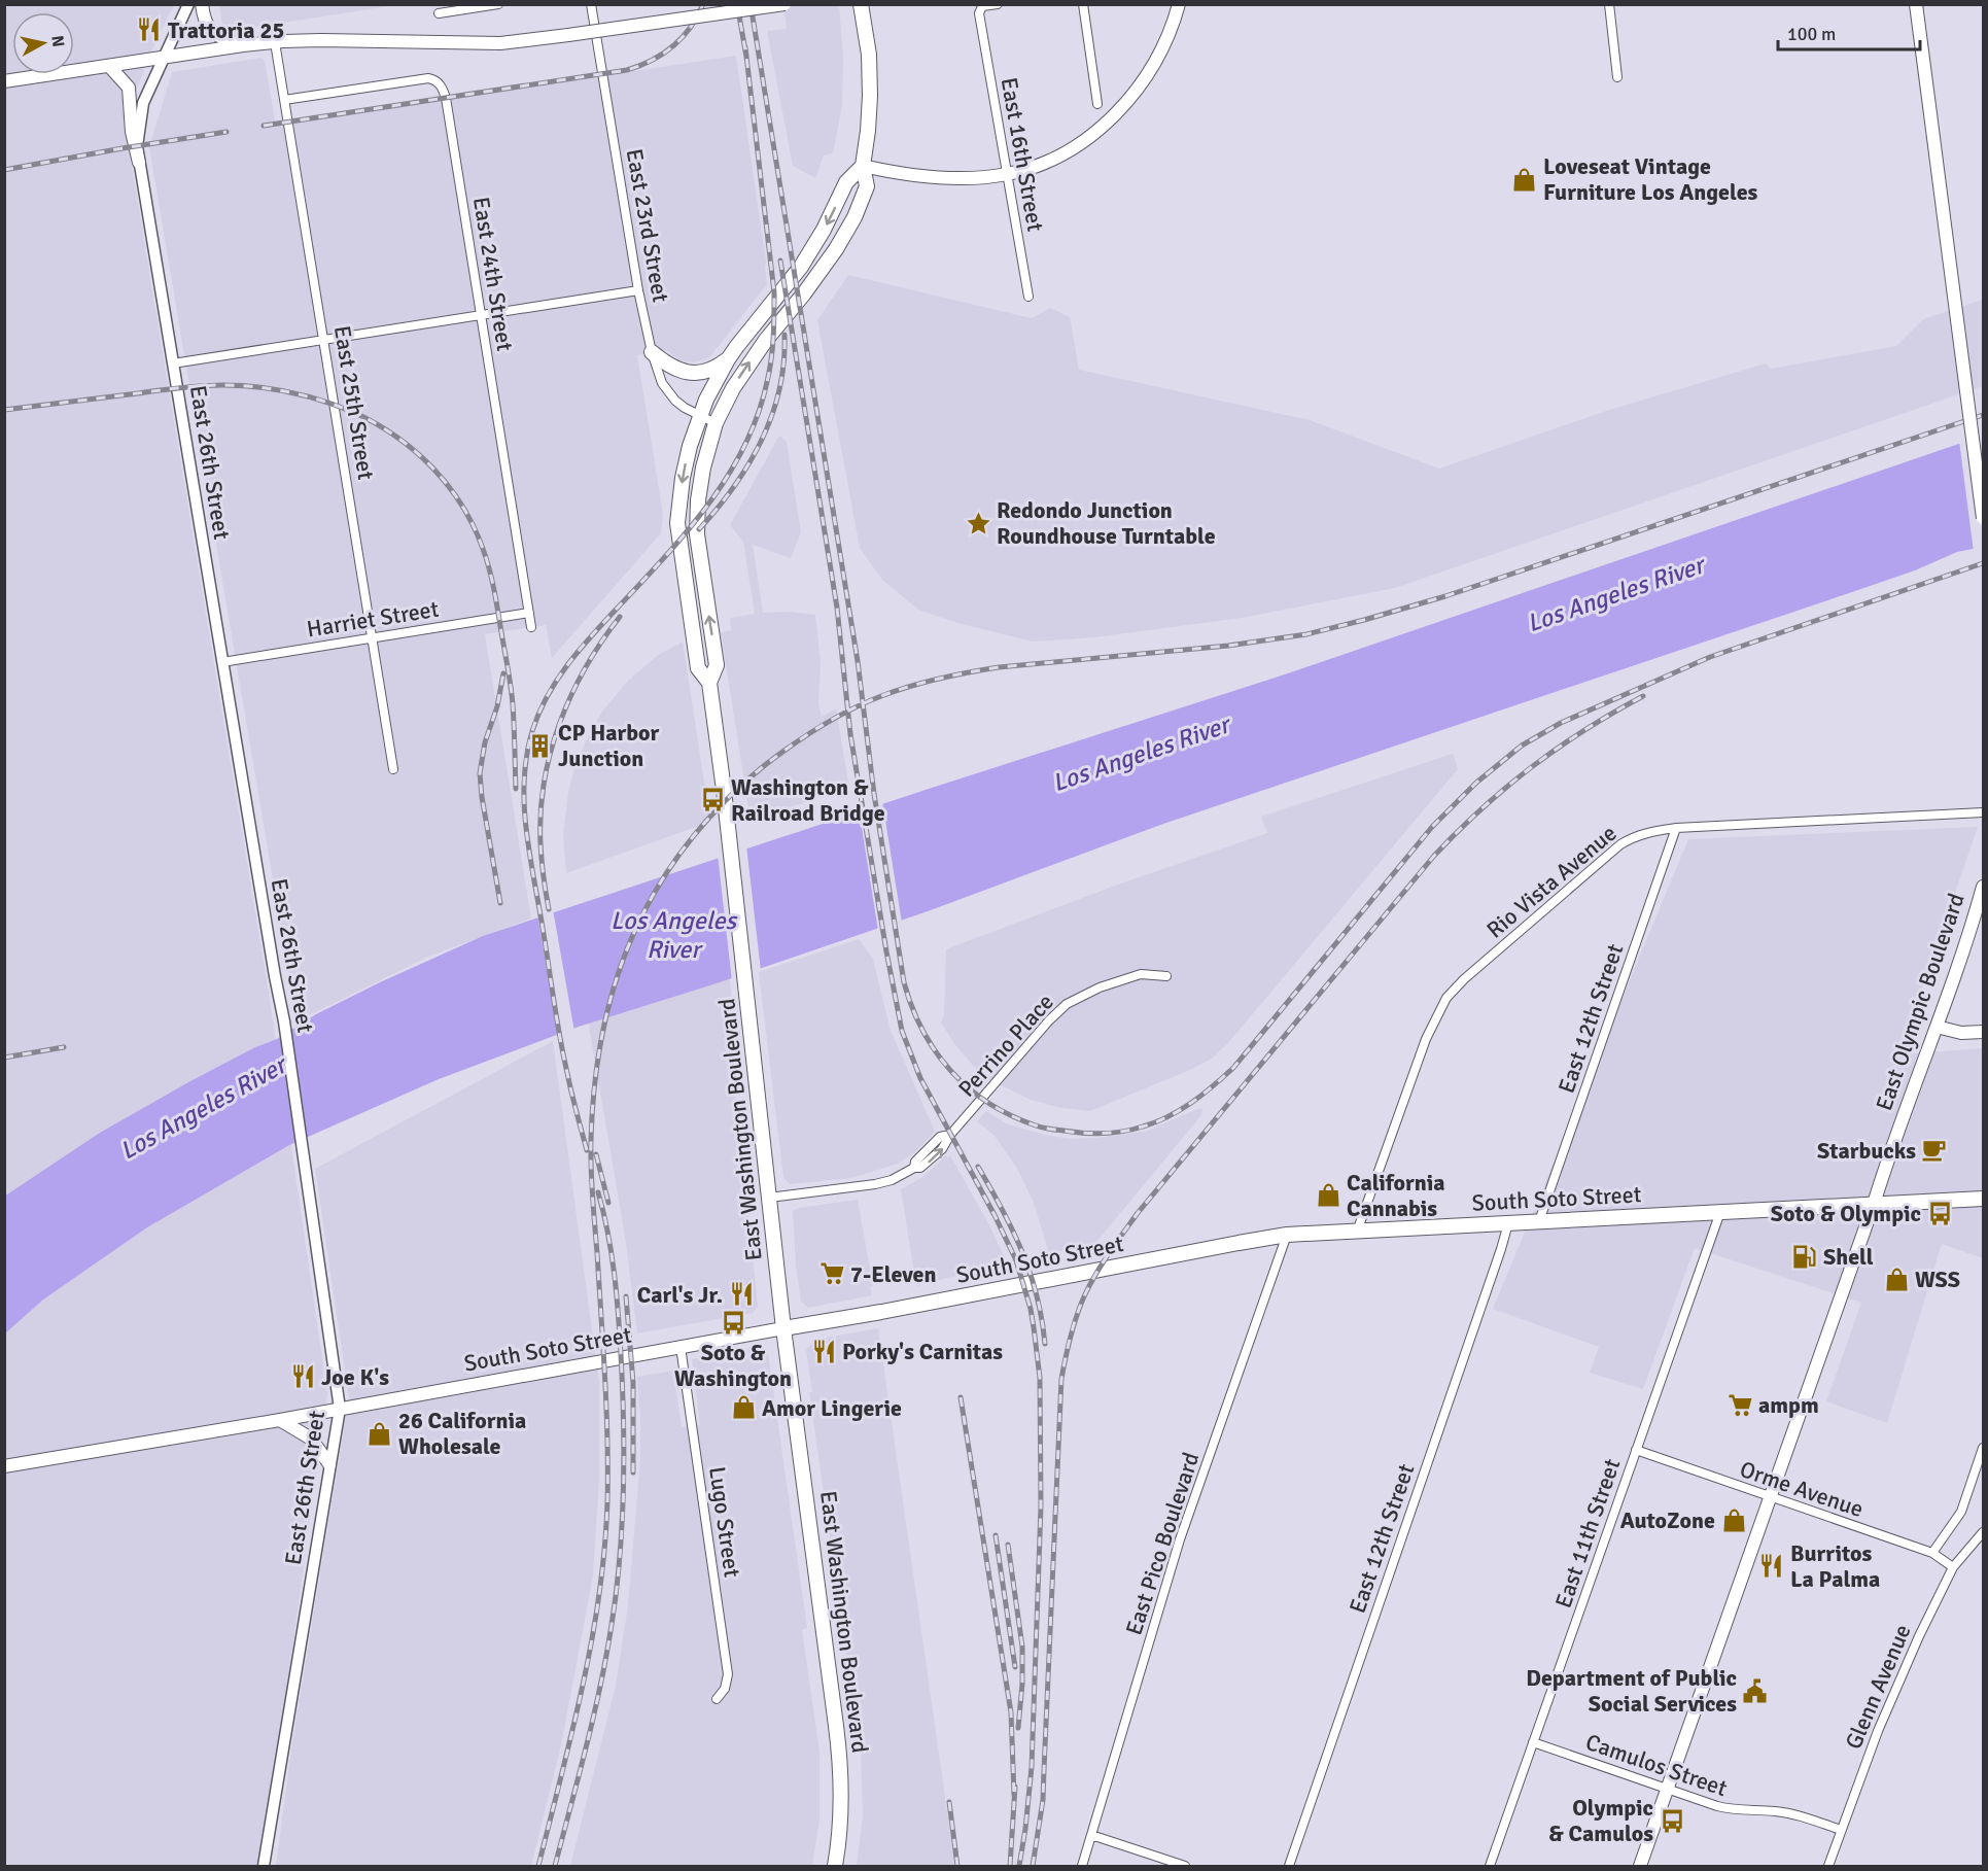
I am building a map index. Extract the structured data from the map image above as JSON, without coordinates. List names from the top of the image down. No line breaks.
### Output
{"streets":{"main road":["East Olympic Boulevard","East Washington Boulevard","South Soto Street"],"street":["East 16th Street","East 23rd Street","East 24th Street","East 25th Street","East 26th Street","Harriet Street","Rio Vista Avenue","East 12th Street","Perrino Place","Orme Avenue","Lugo Street","East 11th Street","East Pico Boulevard","Glenn Avenue","Camulos Street"]},"crossings":[["East 23rd Street","East Washington Boulevard"],["East 24th Street","East 25th Street"],["East 24th Street","Harriet Street"],["East 25th Street","Harriet Street"],["East 26th Street","Harriet Street"],["East 26th Street","South Soto Street"],["Rio Vista Avenue","East 12th Street"],["Rio Vista Avenue","South Soto Street"],["East Olympic Boulevard","South Soto Street"],["East Olympic Boulevard","Orme Avenue"],["East Olympic Boulevard","Camulos Street"],["East 12th Street","South Soto Street"],["Perrino Place","East Washington Boulevard"],["East Washington Boulevard","South Soto Street"],["South Soto Street","Lugo Street"],["South Soto Street","East 11th Street"],["South Soto Street","East Pico Boulevard"],["Orme Avenue","East 11th Street"],["Orme Avenue","Glenn Avenue"],["East 11th Street","Camulos Street"],["Glenn Avenue","Camulos Street"]],"water":["Los Angeles River"],"places":{"restaurant":["Trattoria 25","Carl's Jr.","Porky's Carnitas","Joe K's","Burritos La Palma"],"shop":["Loveseat Vintage Furniture Los Angeles","California Cannabis","WSS","Amor Lingerie","26 California Wholesale","AutoZone"],"place":["Redondo Junction Roundhouse Turntable"],"building":["CP Harbor Junction"],"bus stop":["Washington & Railroad Bridge","Soto & Olympic","Soto & Washington","Olympic & Camulos"],"cafe":["Starbucks"],"fuel station":["Shell"],"supermarket":["7-Eleven","ampm"],"public building":["Department of Public Social Services"]},"scale_bar":"100 m","north":"right"}
